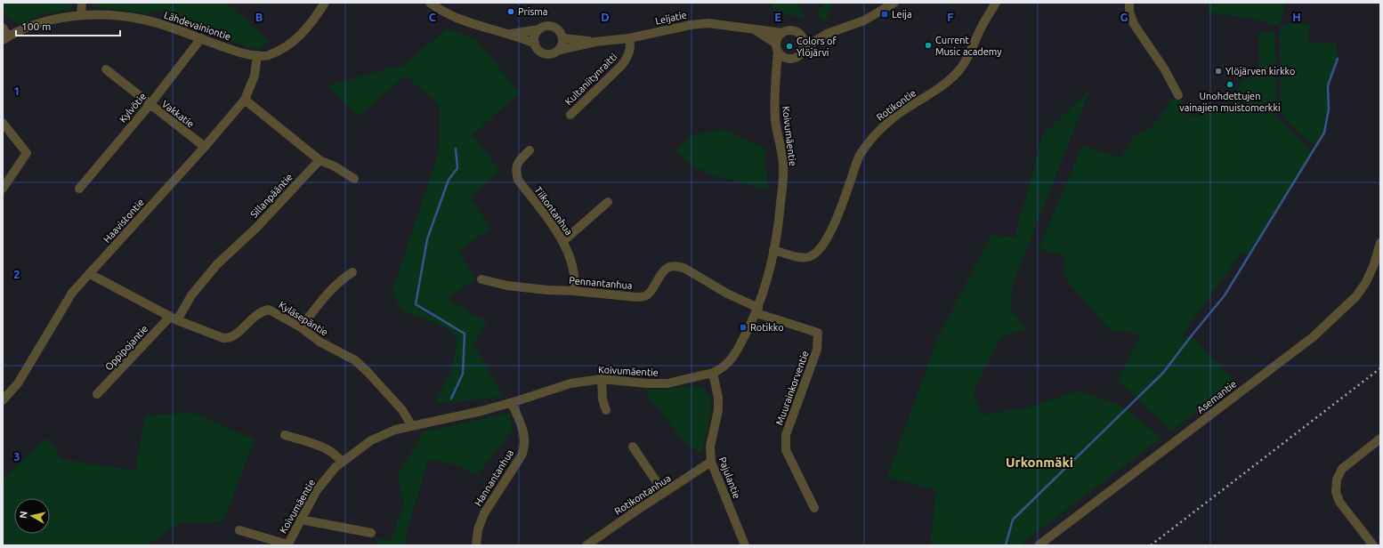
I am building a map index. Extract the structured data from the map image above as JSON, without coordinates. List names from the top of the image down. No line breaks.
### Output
{"streets":{"street":["Leijatie","Lähdevainiontie","Kultaniitynraitti","Rotikontie","Kylvötie","Vakkatie","Koivumäentie","Sillanpääntie","Tiikontanhua","Haavistontie","Pennantanhua","Kyläsepäntie","Oppipojantie","Muurainkorventie","Asemantie","Hannantanhua","Pajulantie","Rotikontanhua"]},"crossings":[["Leijatie","Kultaniitynraitti"],["Leijatie","Koivumäentie"],["Lähdevainiontie","Kylvötie"],["Lähdevainiontie","Haavistontie"],["Rotikontie","Koivumäentie"],["Kylvötie","Vakkatie"],["Vakkatie","Haavistontie"],["Koivumäentie","Pennantanhua"],["Koivumäentie","Kyläsepäntie"],["Koivumäentie","Muurainkorventie"],["Koivumäentie","Hannantanhua"],["Koivumäentie","Pajulantie"],["Sillanpääntie","Kyläsepäntie"],["Sillanpääntie","Oppipojantie"],["Tiikontanhua","Pennantanhua"],["Haavistontie","Kyläsepäntie"],["Pennantanhua","Muurainkorventie"],["Kyläsepäntie","Oppipojantie"],["Pajulantie","Rotikontanhua"]],"districts":["Urkonmäki"],"places":{"other":["Prisma","Current Music academy","Colors of Ylöjärvi","Ylöjärven kirkko","Unohdettujen vainajien muistomerkki"],"transit":["Leija","Rotikko"]},"scale_bar":"100 m","north":"left","grid":{"columns":["B","C","D","E","F","G","H"],"rows":["1","2","3"]}}
